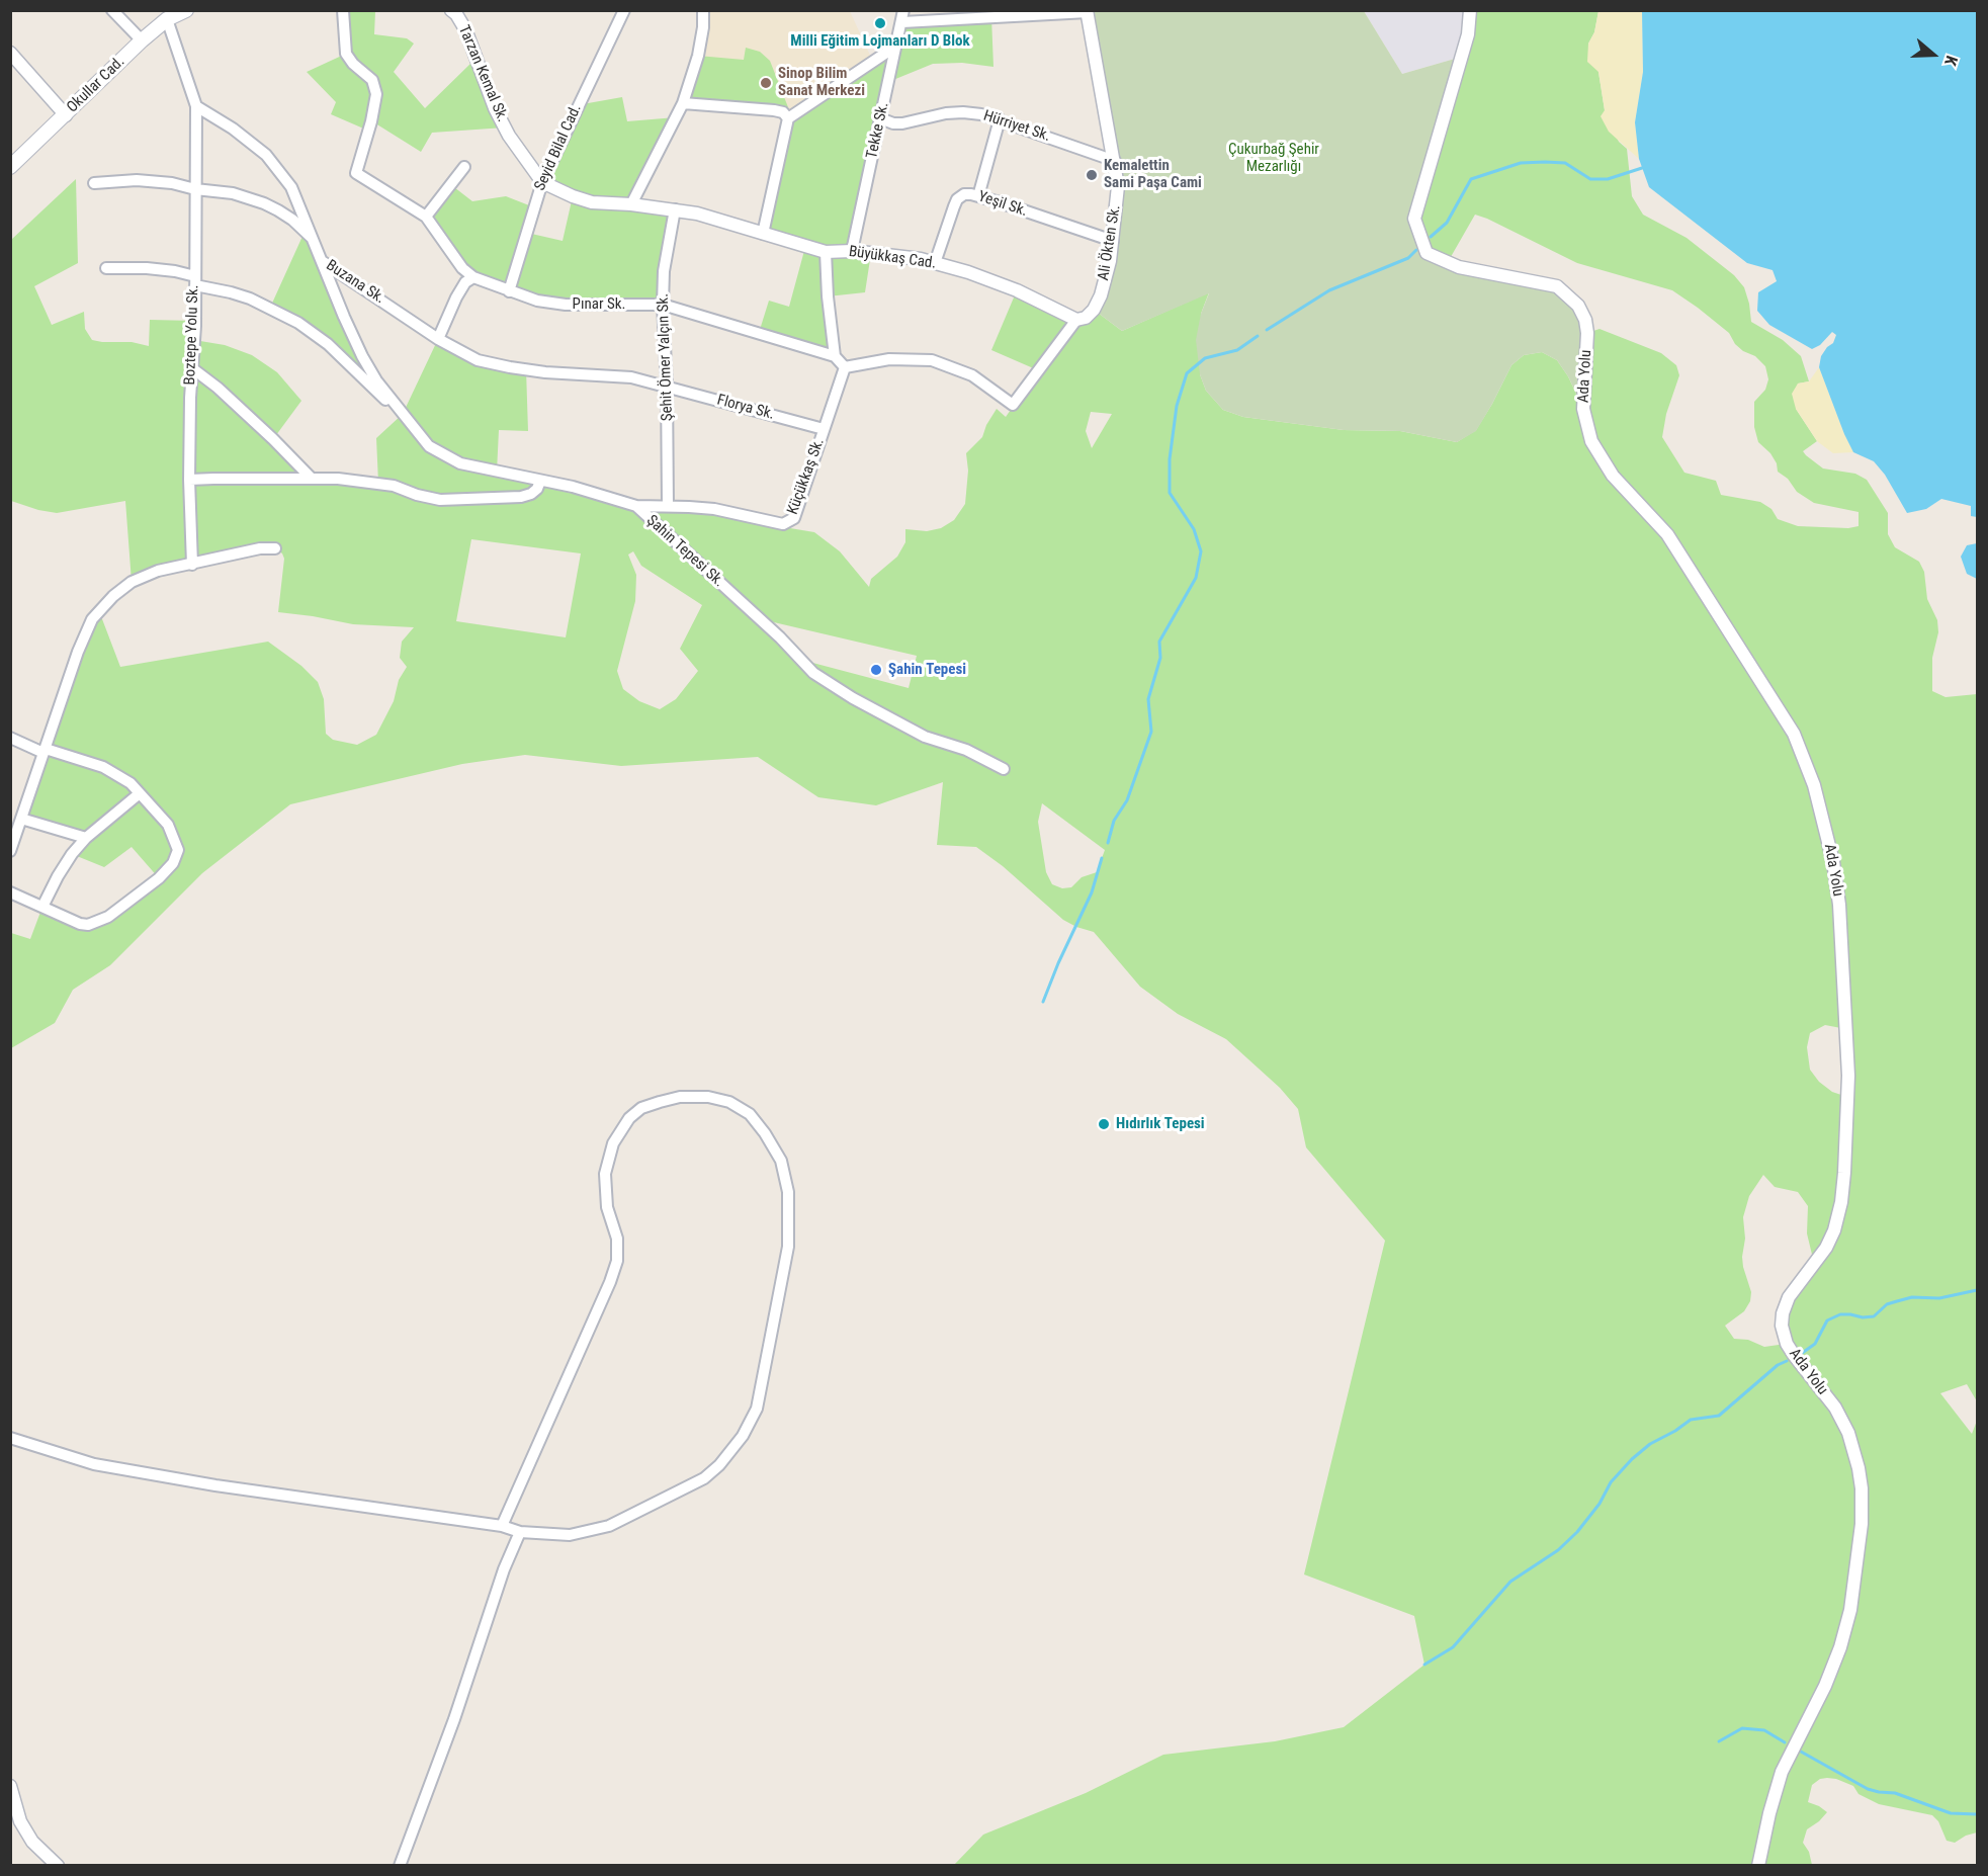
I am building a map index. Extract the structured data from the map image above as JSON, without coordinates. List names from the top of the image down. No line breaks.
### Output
{"streets":{"main road":["Okullar Cad."],"street":["Tarzan Kemal Sk.","Hürriyet Sk.","Tekke Sk.","Seyid Bilal Cad.","Yeşil Sk.","Ali Ökten Sk.","Büyükkaş Cad.","Buzana Sk.","Pınar Sk.","Boztepe Yolu Sk.","Şehit Ömer Yalçın Sk.","Ada Yolu","Florya Sk.","Küçükkaş Sk.","Şahin Tepesi Sk."]},"crossings":[["Tarzan Kemal Sk.","Seyid Bilal Cad."],["Tarzan Kemal Sk.","Büyükkaş Cad."],["Hürriyet Sk.","Tekke Sk."],["Hürriyet Sk.","Ali Ökten Sk."],["Tekke Sk.","Büyükkaş Cad."],["Seyid Bilal Cad.","Pınar Sk."],["Yeşil Sk.","Ali Ökten Sk."],["Yeşil Sk.","Büyükkaş Cad."],["Ali Ökten Sk.","Büyükkaş Cad."],["Büyükkaş Cad.","Şehit Ömer Yalçın Sk."],["Buzana Sk.","Boztepe Yolu Sk."],["Buzana Sk.","Şehit Ömer Yalçın Sk."],["Buzana Sk.","Florya Sk."],["Buzana Sk.","Şahin Tepesi Sk."],["Pınar Sk.","Şehit Ömer Yalçın Sk."],["Şehit Ömer Yalçın Sk.","Florya Sk."],["Şehit Ömer Yalçın Sk.","Küçükkaş Sk."],["Florya Sk.","Küçükkaş Sk."],["Küçükkaş Sk.","Şahin Tepesi Sk."]],"parks":["Çukurbağ Şehir Mezarlığı"],"places":["Milli Eğitim Lojmanları D Blok","Sinop Bilim Sanat Merkezi","Kemalettin Sami Paşa Cami","Şahin Tepesi","Hıdırlık Tepesi"],"north":"right"}
